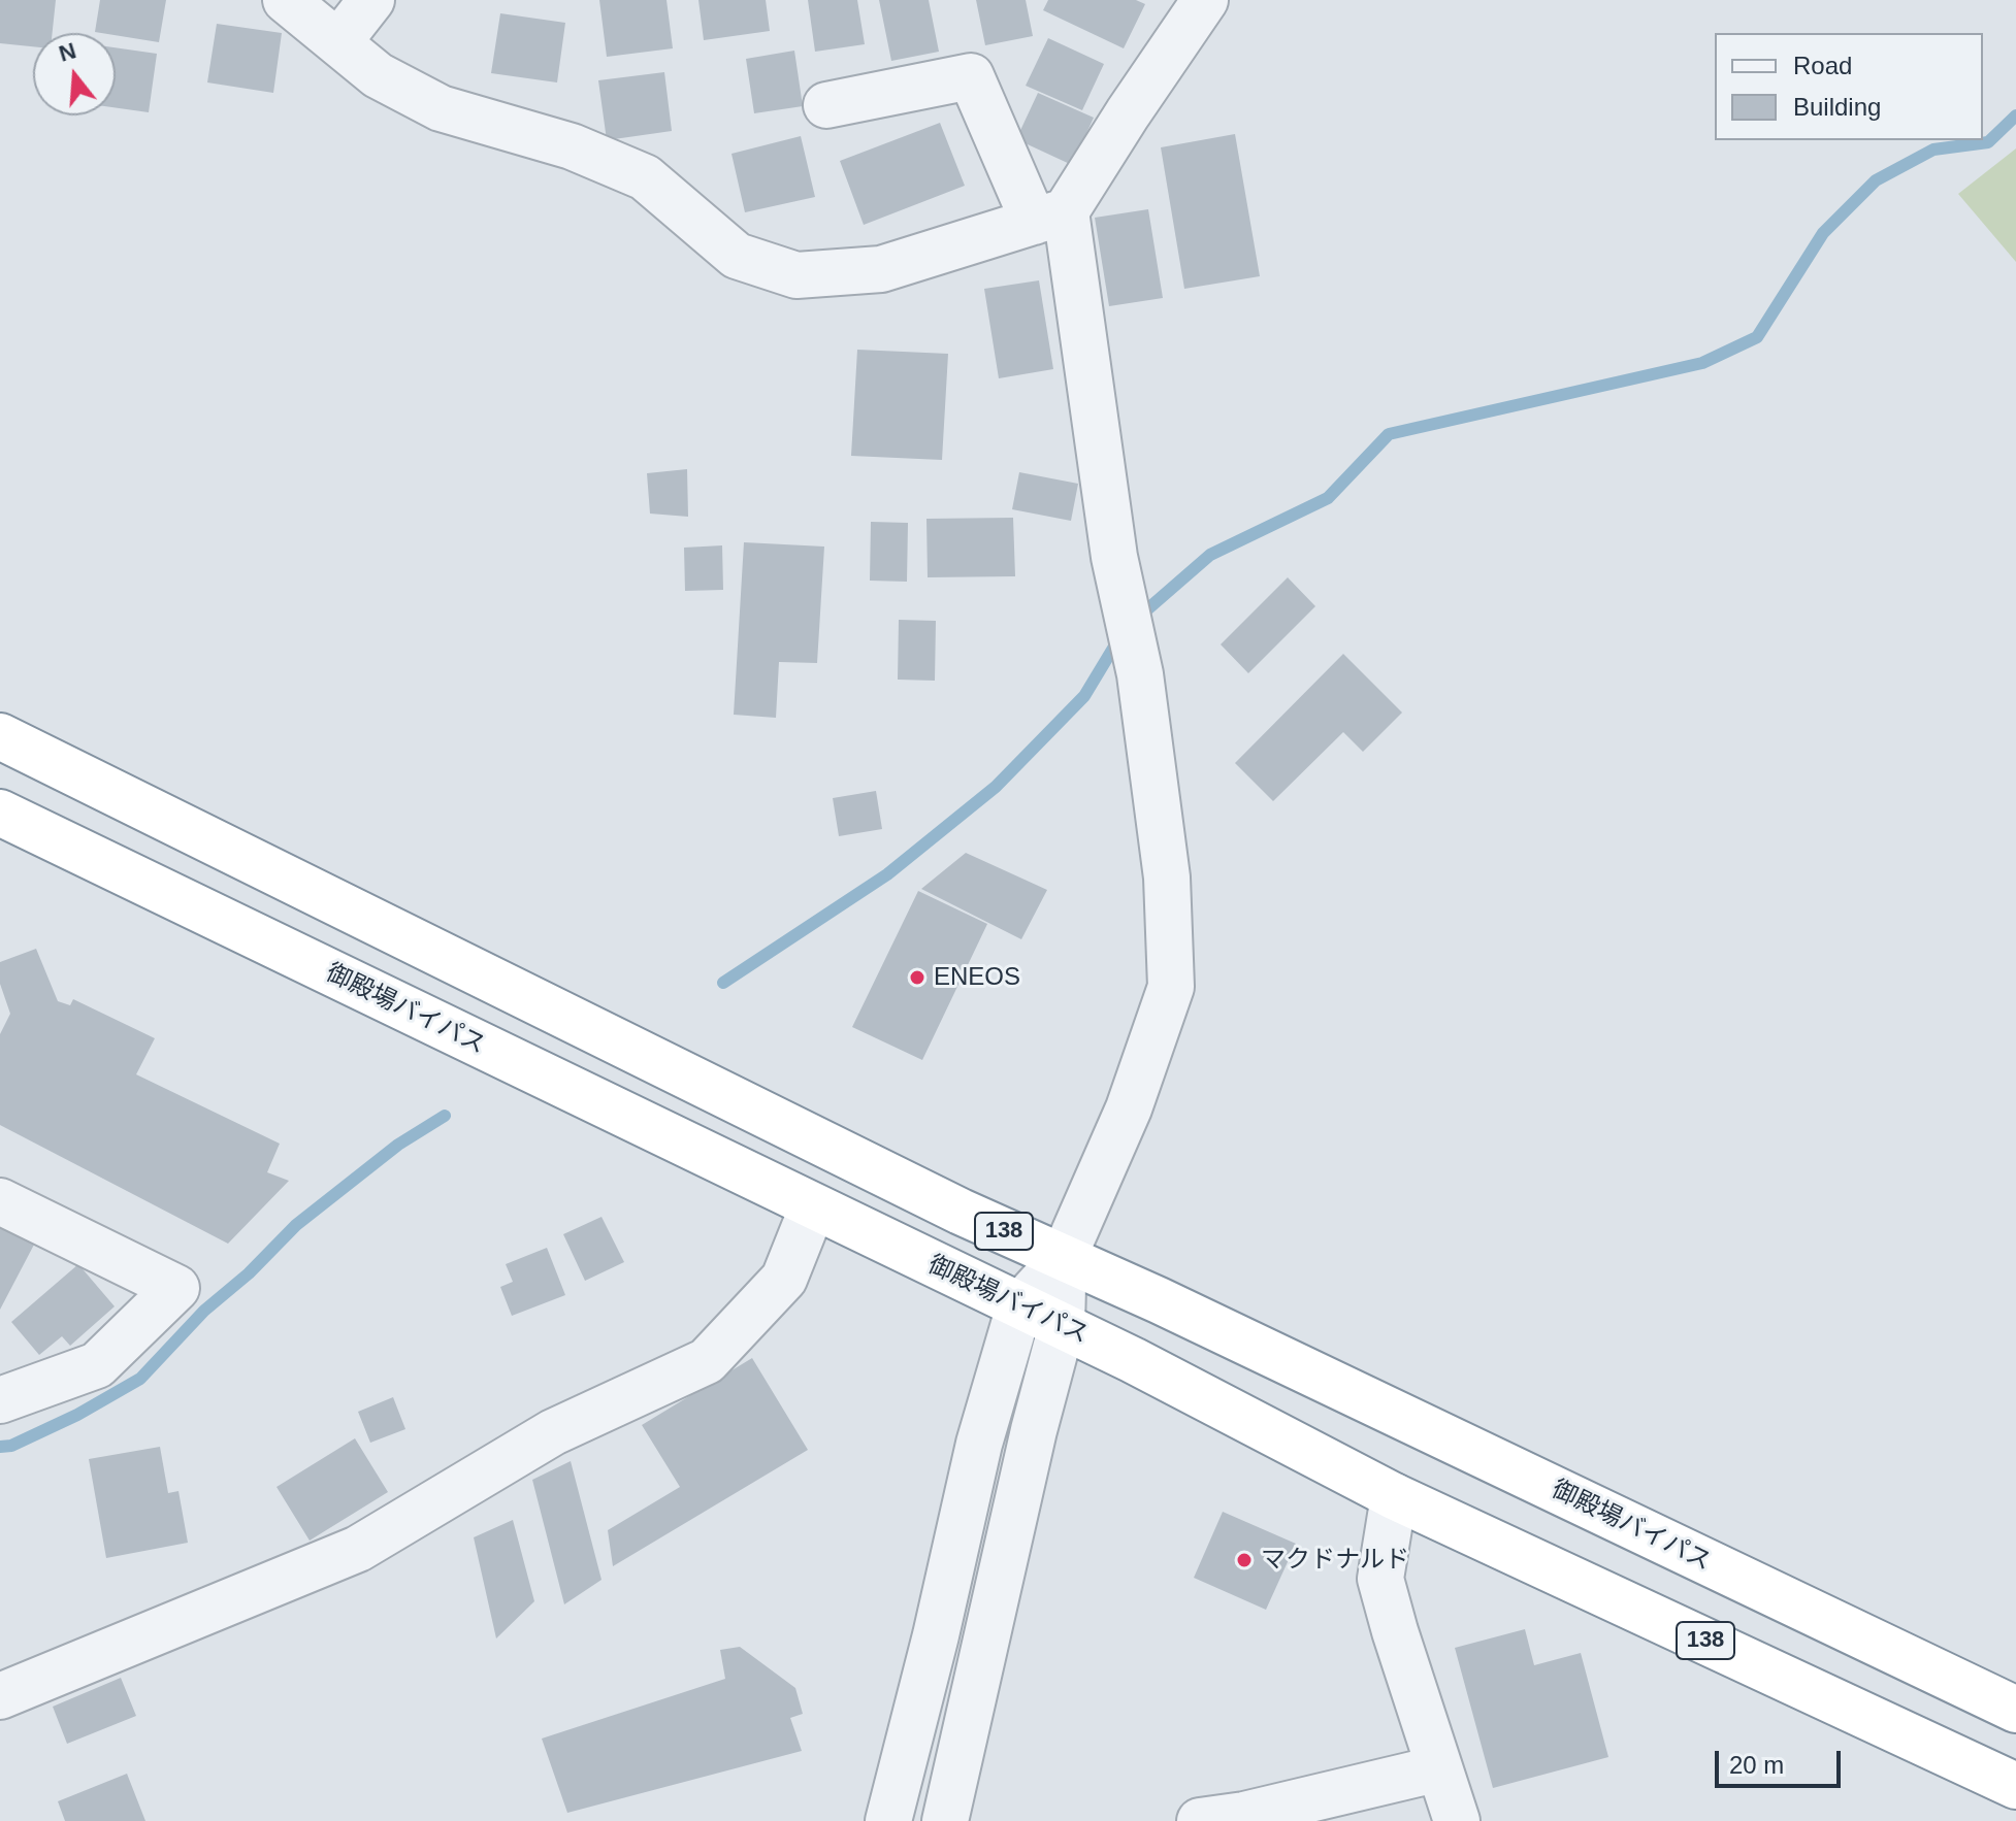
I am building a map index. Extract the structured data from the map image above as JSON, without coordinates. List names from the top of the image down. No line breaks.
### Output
{"streets":{"highway":["御殿場バイパス","138"]},"places":["ENEOS","マクドナルド"],"legend":["Road","Building"],"scale_bar":"20 m","north":"top"}
